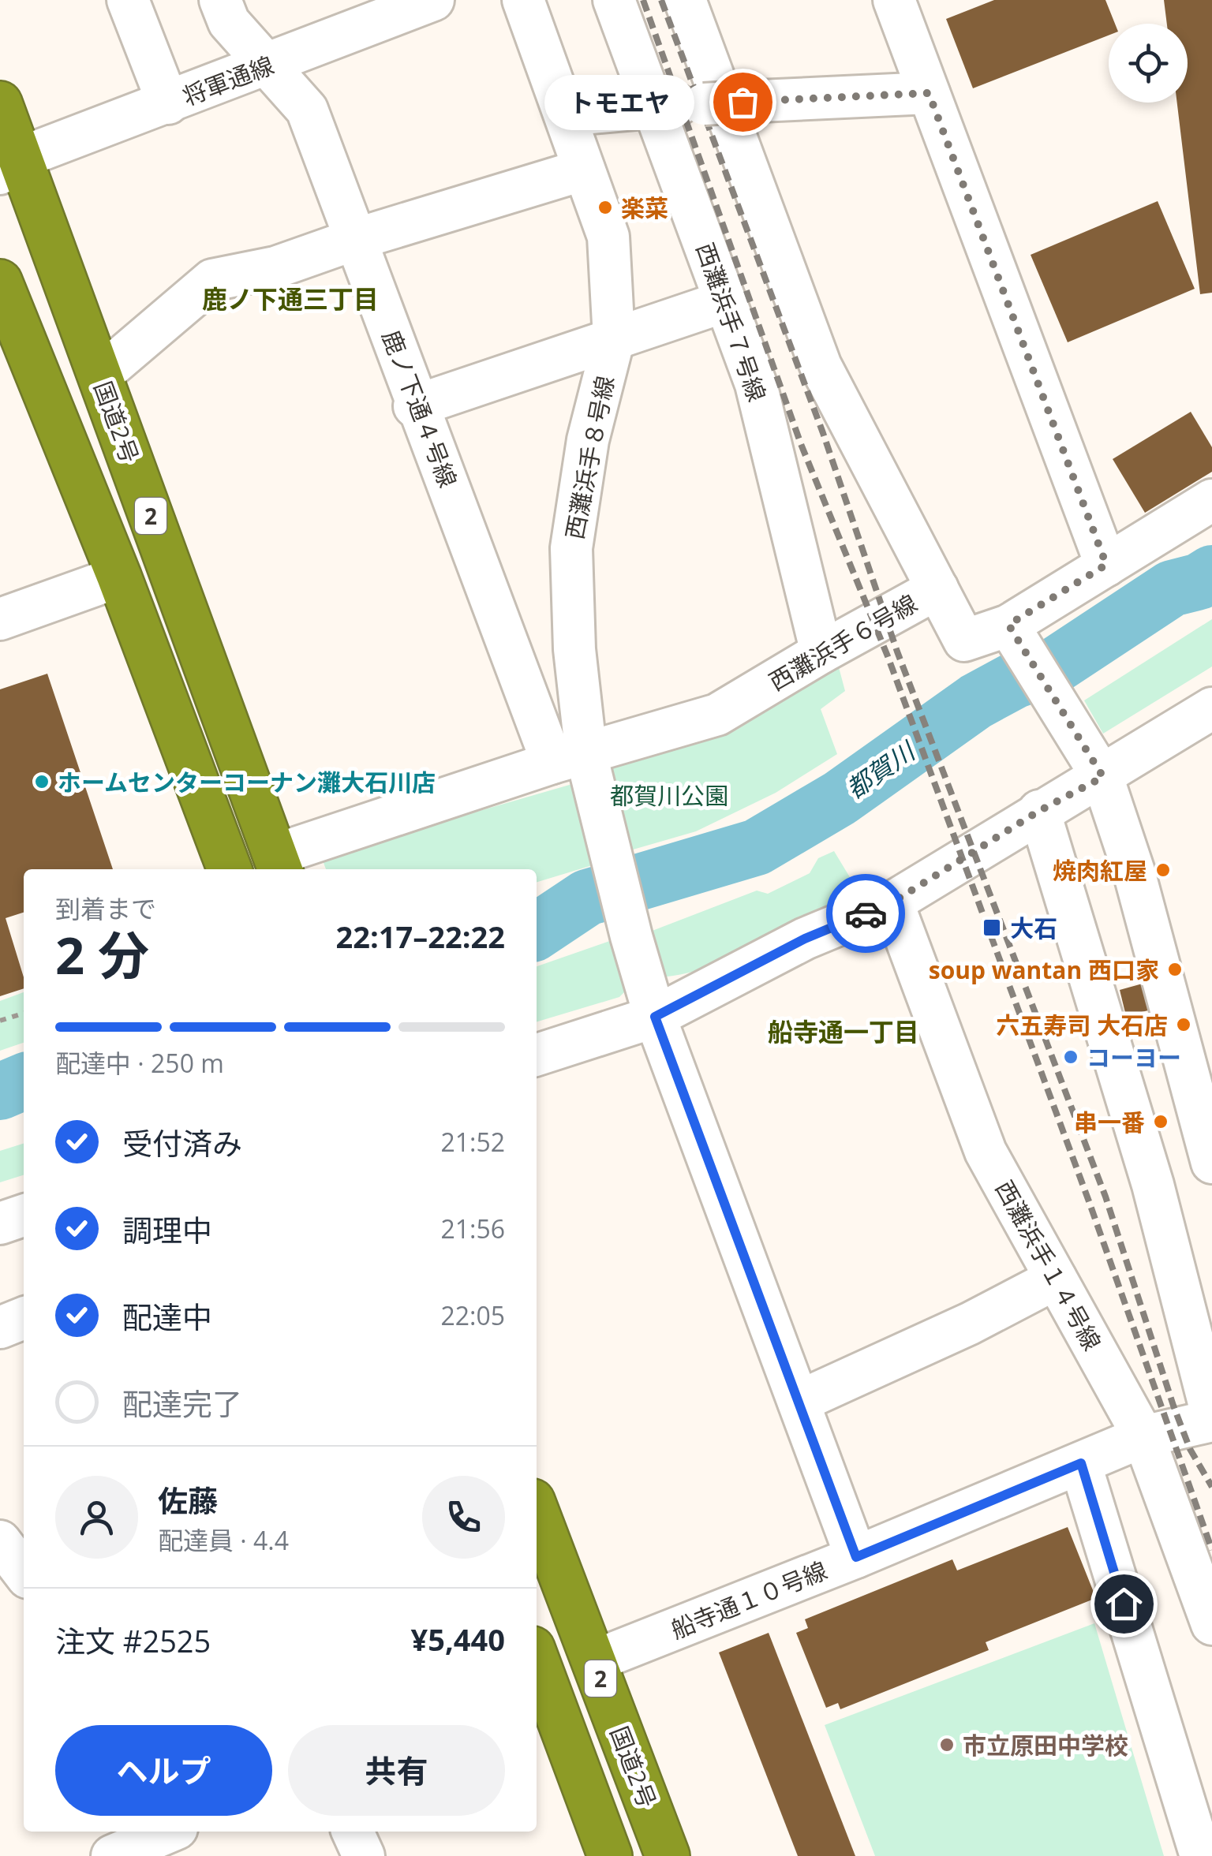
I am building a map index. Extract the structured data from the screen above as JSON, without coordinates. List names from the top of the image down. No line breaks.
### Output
{"streets":{"highway":["国道2号","2"],"street":["将軍通線","西灘浜手７号線","鹿ノ下通４号線","西灘浜手８号線","西灘浜手６号線","西灘浜手１４号線","船寺通１０号線"]},"crossings":[["将軍通線","鹿ノ下通４号線"],["将軍通線","国道2号"],["西灘浜手７号線","西灘浜手６号線"],["鹿ノ下通４号線","西灘浜手８号線"],["鹿ノ下通４号線","西灘浜手６号線"],["国道2号","西灘浜手６号線"],["国道2号","船寺通１０号線"],["西灘浜手８号線","西灘浜手６号線"],["西灘浜手８号線","船寺通１０号線"],["西灘浜手１４号線","船寺通１０号線"]],"districts":["鹿ノ下通三丁目","船寺通一丁目"],"water":["都賀川"],"parks":["都賀川公園"],"places":{"other":["トモエヤ","楽菜","ホームセンターコーナン灘大石川店","焼肉紅屋","soup wantan 西口家","六五寿司 大石店","コーヨー","串一番","市立原田中学校"],"transit":["大石"]},"page":{"bubble":"トモエヤ","heading":["2 分","到着まで","22:17–22:22"],"panel":["佐藤","配達員 · 4.4","注文 #2525","¥5,440"],"bar":"配達中 · 250 m","list":[["受付済み","21:52"],["調理中","21:56"],["配達中","22:05"],"配達完了"],"buttons":["ヘルプ","共有"]}}
